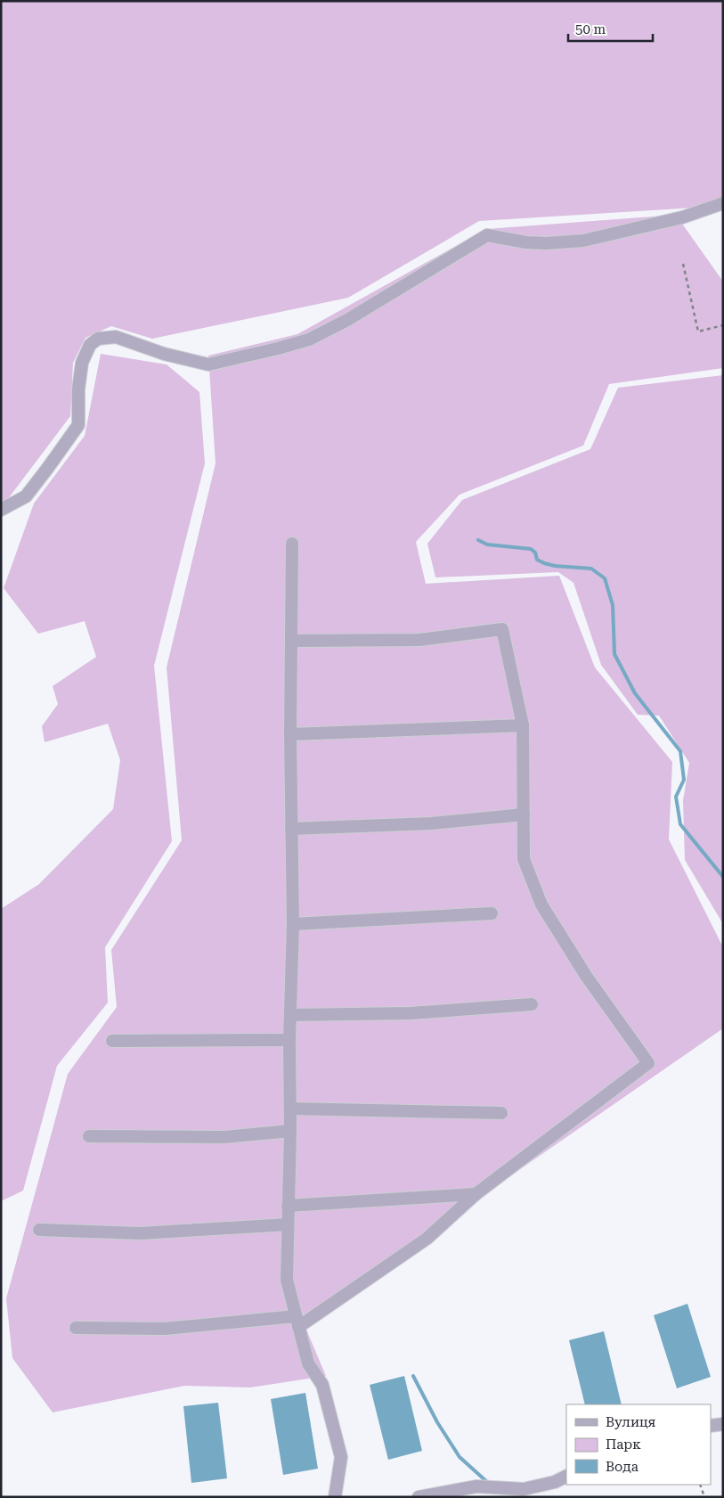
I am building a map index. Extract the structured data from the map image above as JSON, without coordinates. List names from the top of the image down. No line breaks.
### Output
{"legend":["Вулиця","Парк","Вода"],"scale_bar":"50 m"}
